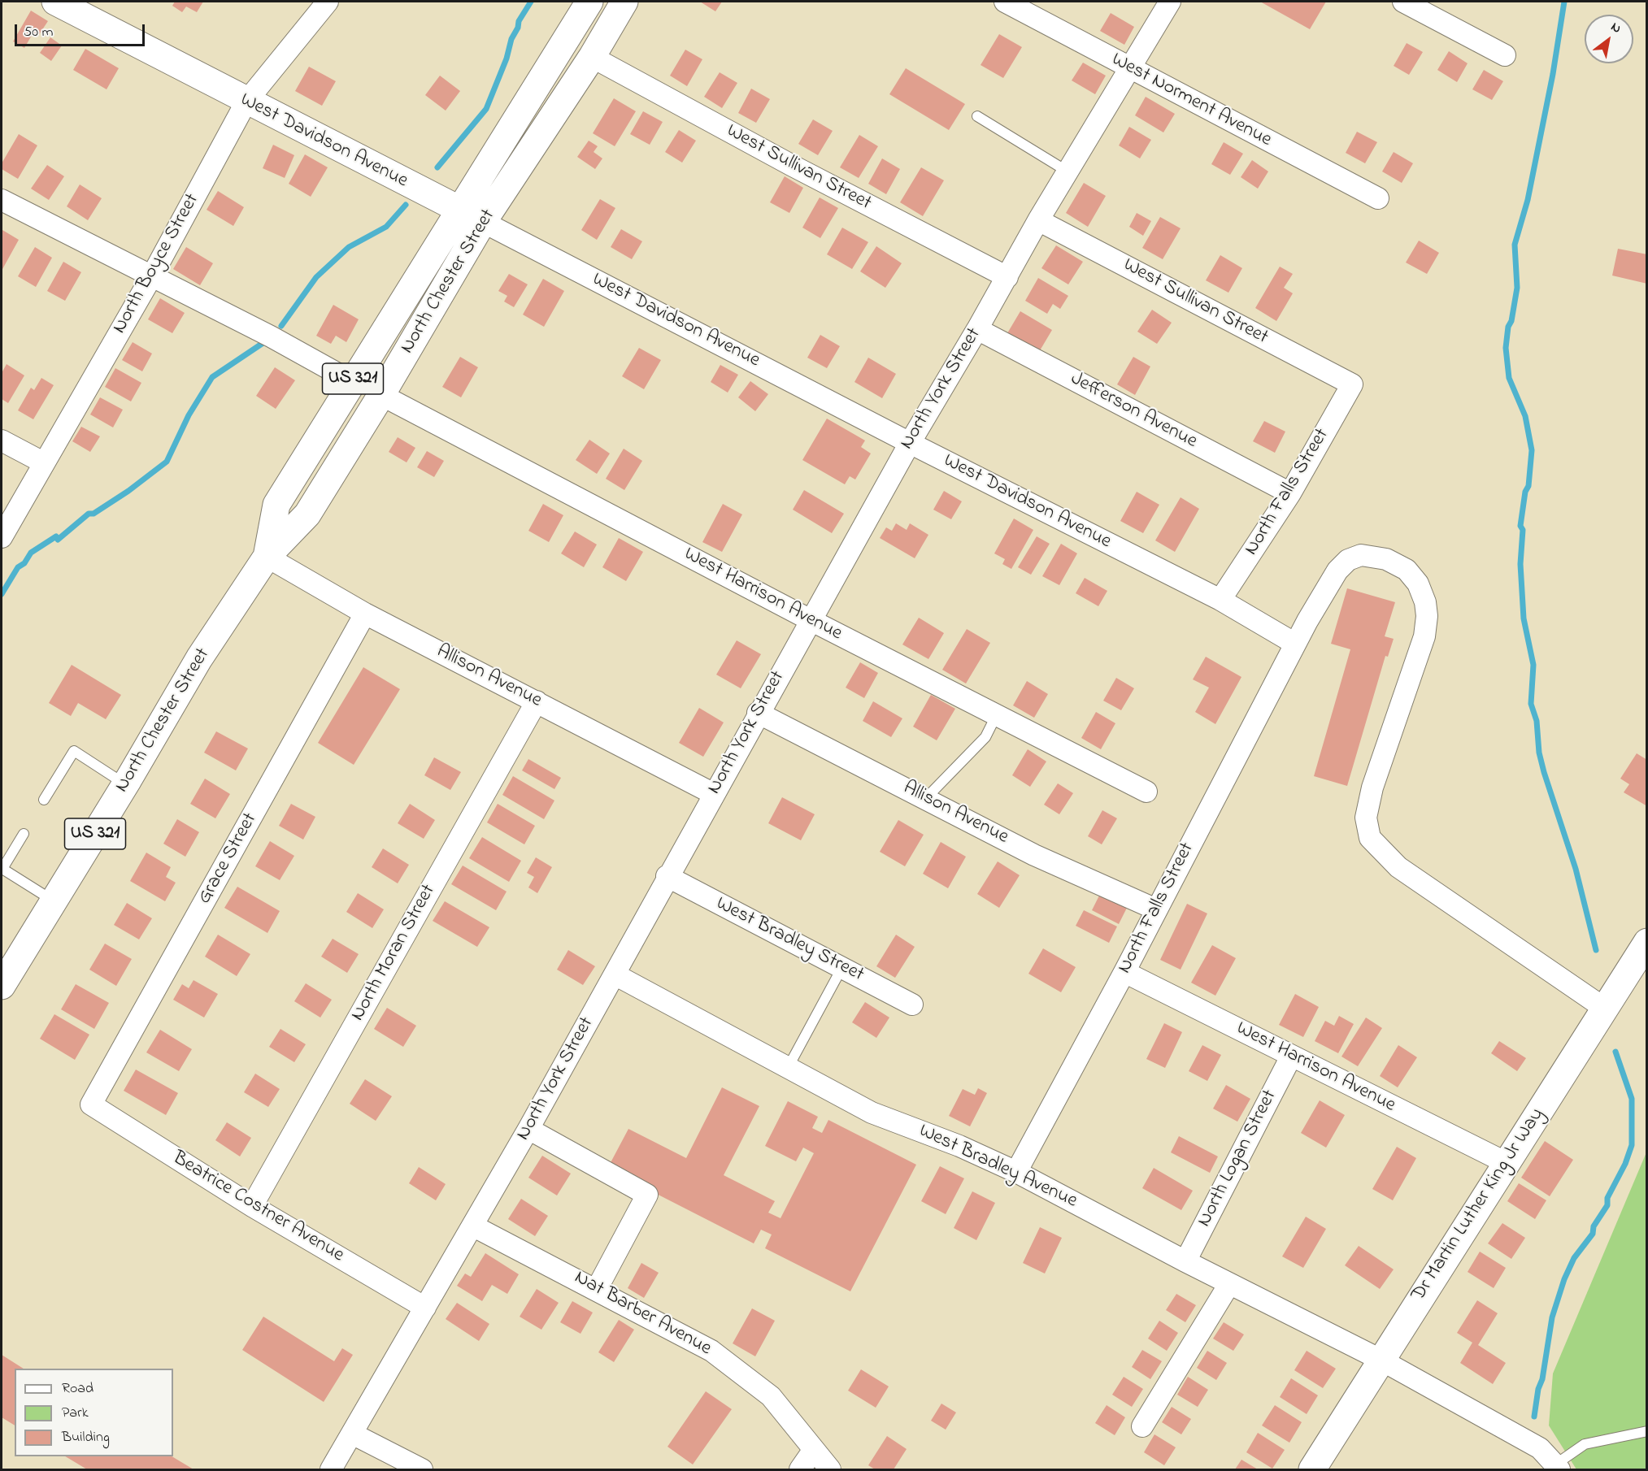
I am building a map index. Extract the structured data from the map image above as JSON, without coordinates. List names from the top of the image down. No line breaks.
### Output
{"streets":{"main road":["West Davidson Avenue","North Chester Street","US 321","Dr Martin Luther King Jr Way"],"street":["West Norment Avenue","West Sullivan Street","North Boyce Street","North York Street","Jefferson Avenue","North Falls Street","West Harrison Avenue","Allison Avenue","Grace Street","West Bradley Street","North Moran Street","North Logan Street","West Bradley Avenue","Beatrice Costner Avenue","Nat Barber Avenue"]},"crossings":[["West Norment Avenue","North York Street"],["West Davidson Avenue","North Boyce Street"],["West Davidson Avenue","North Chester Street"],["West Davidson Avenue","North York Street"],["West Davidson Avenue","North Falls Street"],["West Sullivan Street","North Chester Street"],["West Sullivan Street","North York Street"],["West Sullivan Street","North Falls Street"],["North Chester Street","West Harrison Avenue"],["North Chester Street","Allison Avenue"],["North York Street","Jefferson Avenue"],["North York Street","West Harrison Avenue"],["North York Street","Allison Avenue"],["North York Street","West Bradley Street"],["North York Street","West Bradley Avenue"],["North York Street","Beatrice Costner Avenue"],["North York Street","Nat Barber Avenue"],["Jefferson Avenue","North Falls Street"],["North Falls Street","West Harrison Avenue"],["North Falls Street","Allison Avenue"],["North Falls Street","West Bradley Avenue"],["North Falls Street","Dr Martin Luther King Jr Way"],["West Harrison Avenue","North Logan Street"],["West Harrison Avenue","Dr Martin Luther King Jr Way"],["Allison Avenue","Grace Street"],["Allison Avenue","North Moran Street"],["Grace Street","Beatrice Costner Avenue"],["North Moran Street","Beatrice Costner Avenue"],["North Logan Street","West Bradley Avenue"],["West Bradley Avenue","Dr Martin Luther King Jr Way"]],"legend":["Road","Park","Building"],"scale_bar":"50 m","north":"top right"}
